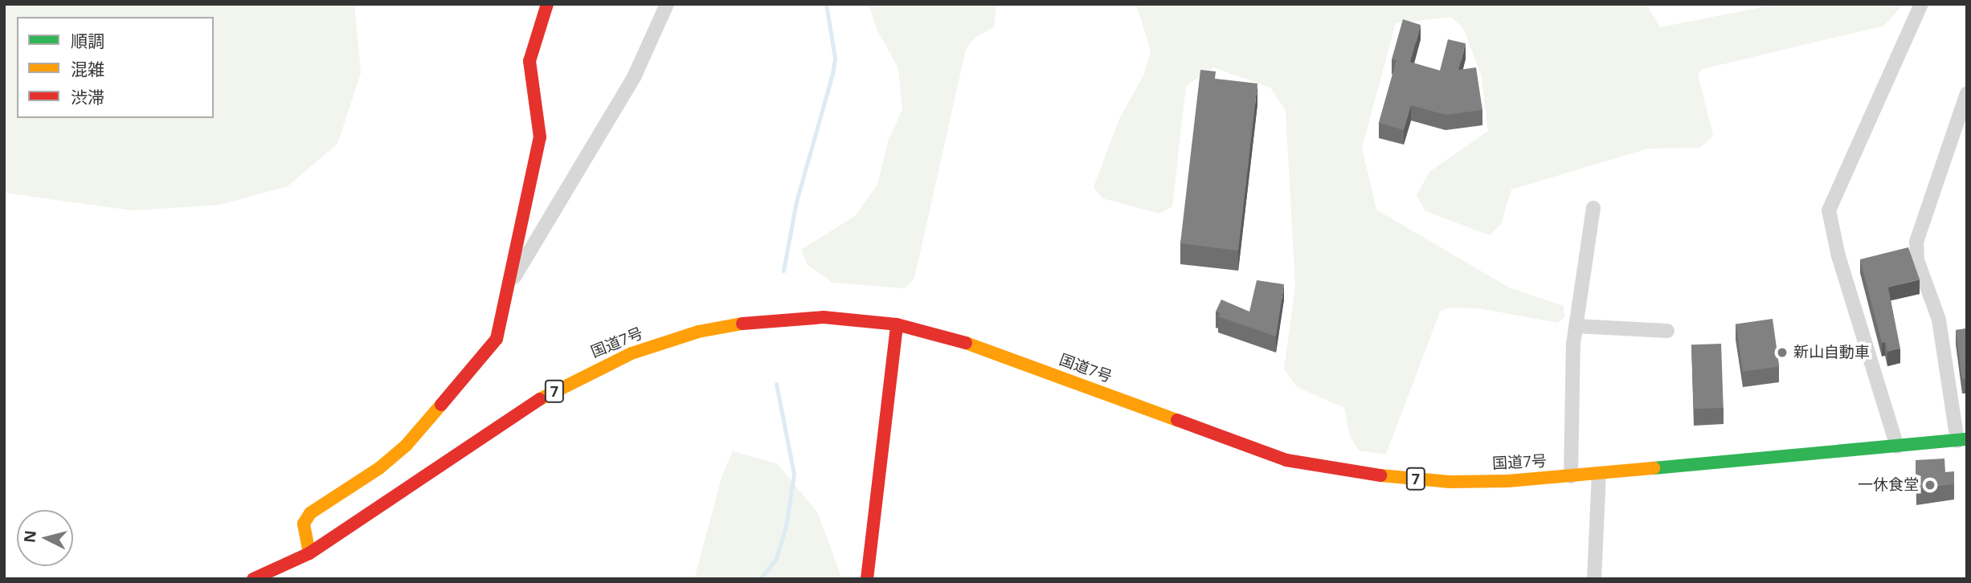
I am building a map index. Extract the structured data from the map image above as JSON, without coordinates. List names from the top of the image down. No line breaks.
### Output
{"streets":{"main road":["国道7号","7"]},"places":["新山自動車","一休食堂"],"legend":["順調","混雑","渋滞"],"north":"left"}
